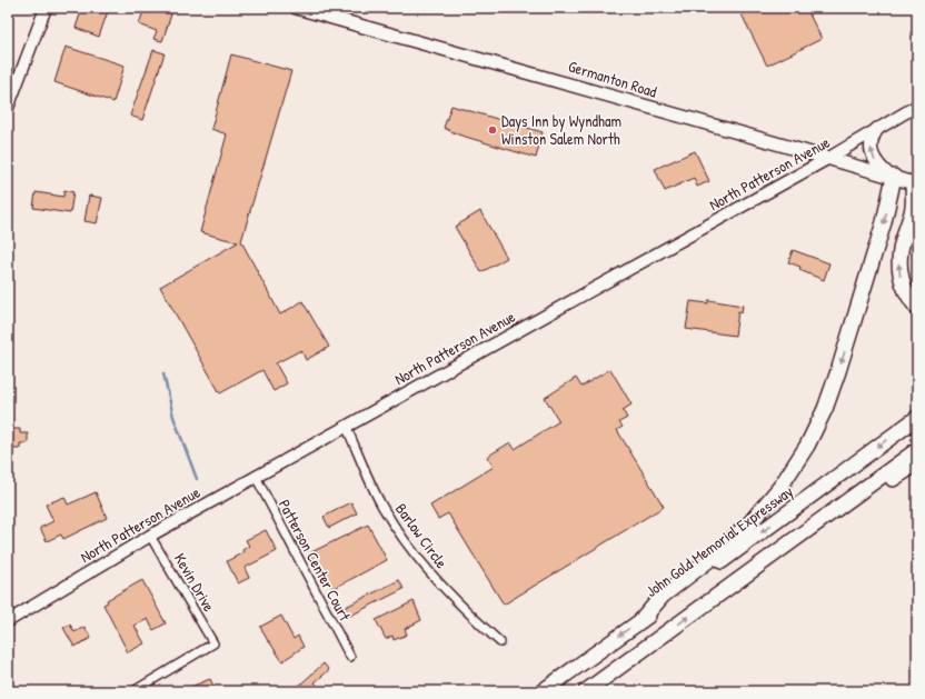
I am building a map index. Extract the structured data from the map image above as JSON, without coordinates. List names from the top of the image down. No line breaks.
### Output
{"streets":{"highway":["John Gold Memorial Expressway"],"main road":["Germanton Road","North Patterson Avenue"],"street":["Barlow Circle","Patterson Center Court","Kevin Drive"]},"crossings":[["Germanton Road","North Patterson Avenue"],["North Patterson Avenue","Barlow Circle"],["North Patterson Avenue","Patterson Center Court"],["North Patterson Avenue","Kevin Drive"]],"places":["Days Inn by Wyndham Winston Salem North"]}
